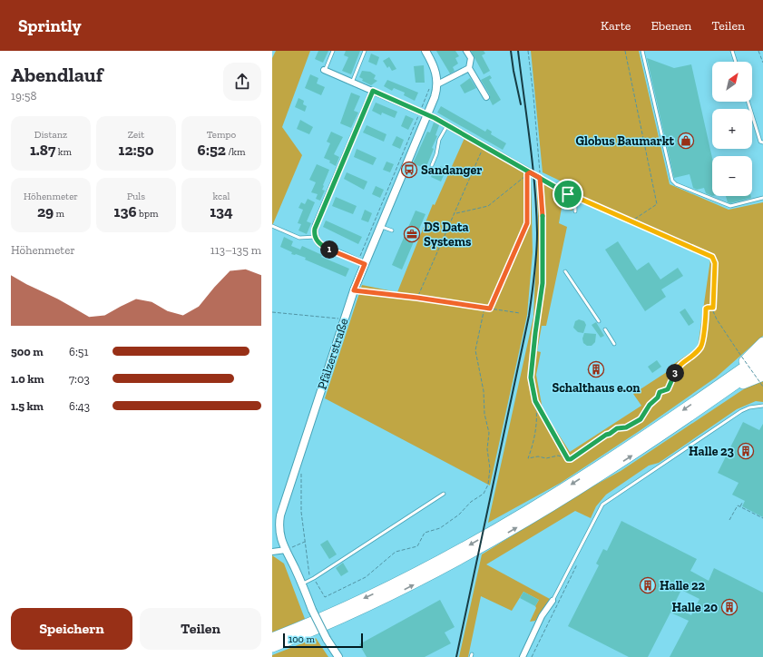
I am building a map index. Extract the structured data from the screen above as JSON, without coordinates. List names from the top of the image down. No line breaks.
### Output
{"streets":{"street":["Pfälzerstraße"]},"places":{"shop":["Globus Baumarkt"],"bus stop":["Sandanger"],"office":["DS Data Systems"],"building":["Schalthaus e.on","Halle 23","Halle 22","Halle 20"]},"scale_bar":"100 m","north":"top right","page":{"header":"Sprintly","nav":["Karte","Ebenen","Teilen"],"heading":["Abendlauf","19:58"],"map_buttons":["+","−"],"stats":[["Distanz","1.87 km"],["Zeit","12:50"],["Tempo","6:52 /km"],["Höhenmeter","29 m"],["Puls","136 bpm"],["kcal","134"]],"chart":["Höhenmeter","113–135 m"],"pins":["1","3"],"list":[{"name":"500 m","note":"6:51"},{"name":"1.0 km","note":"7:03"},{"name":"1.5 km","note":"6:43"}],"buttons":["Speichern","Teilen"],"scale":"100 m"}}
